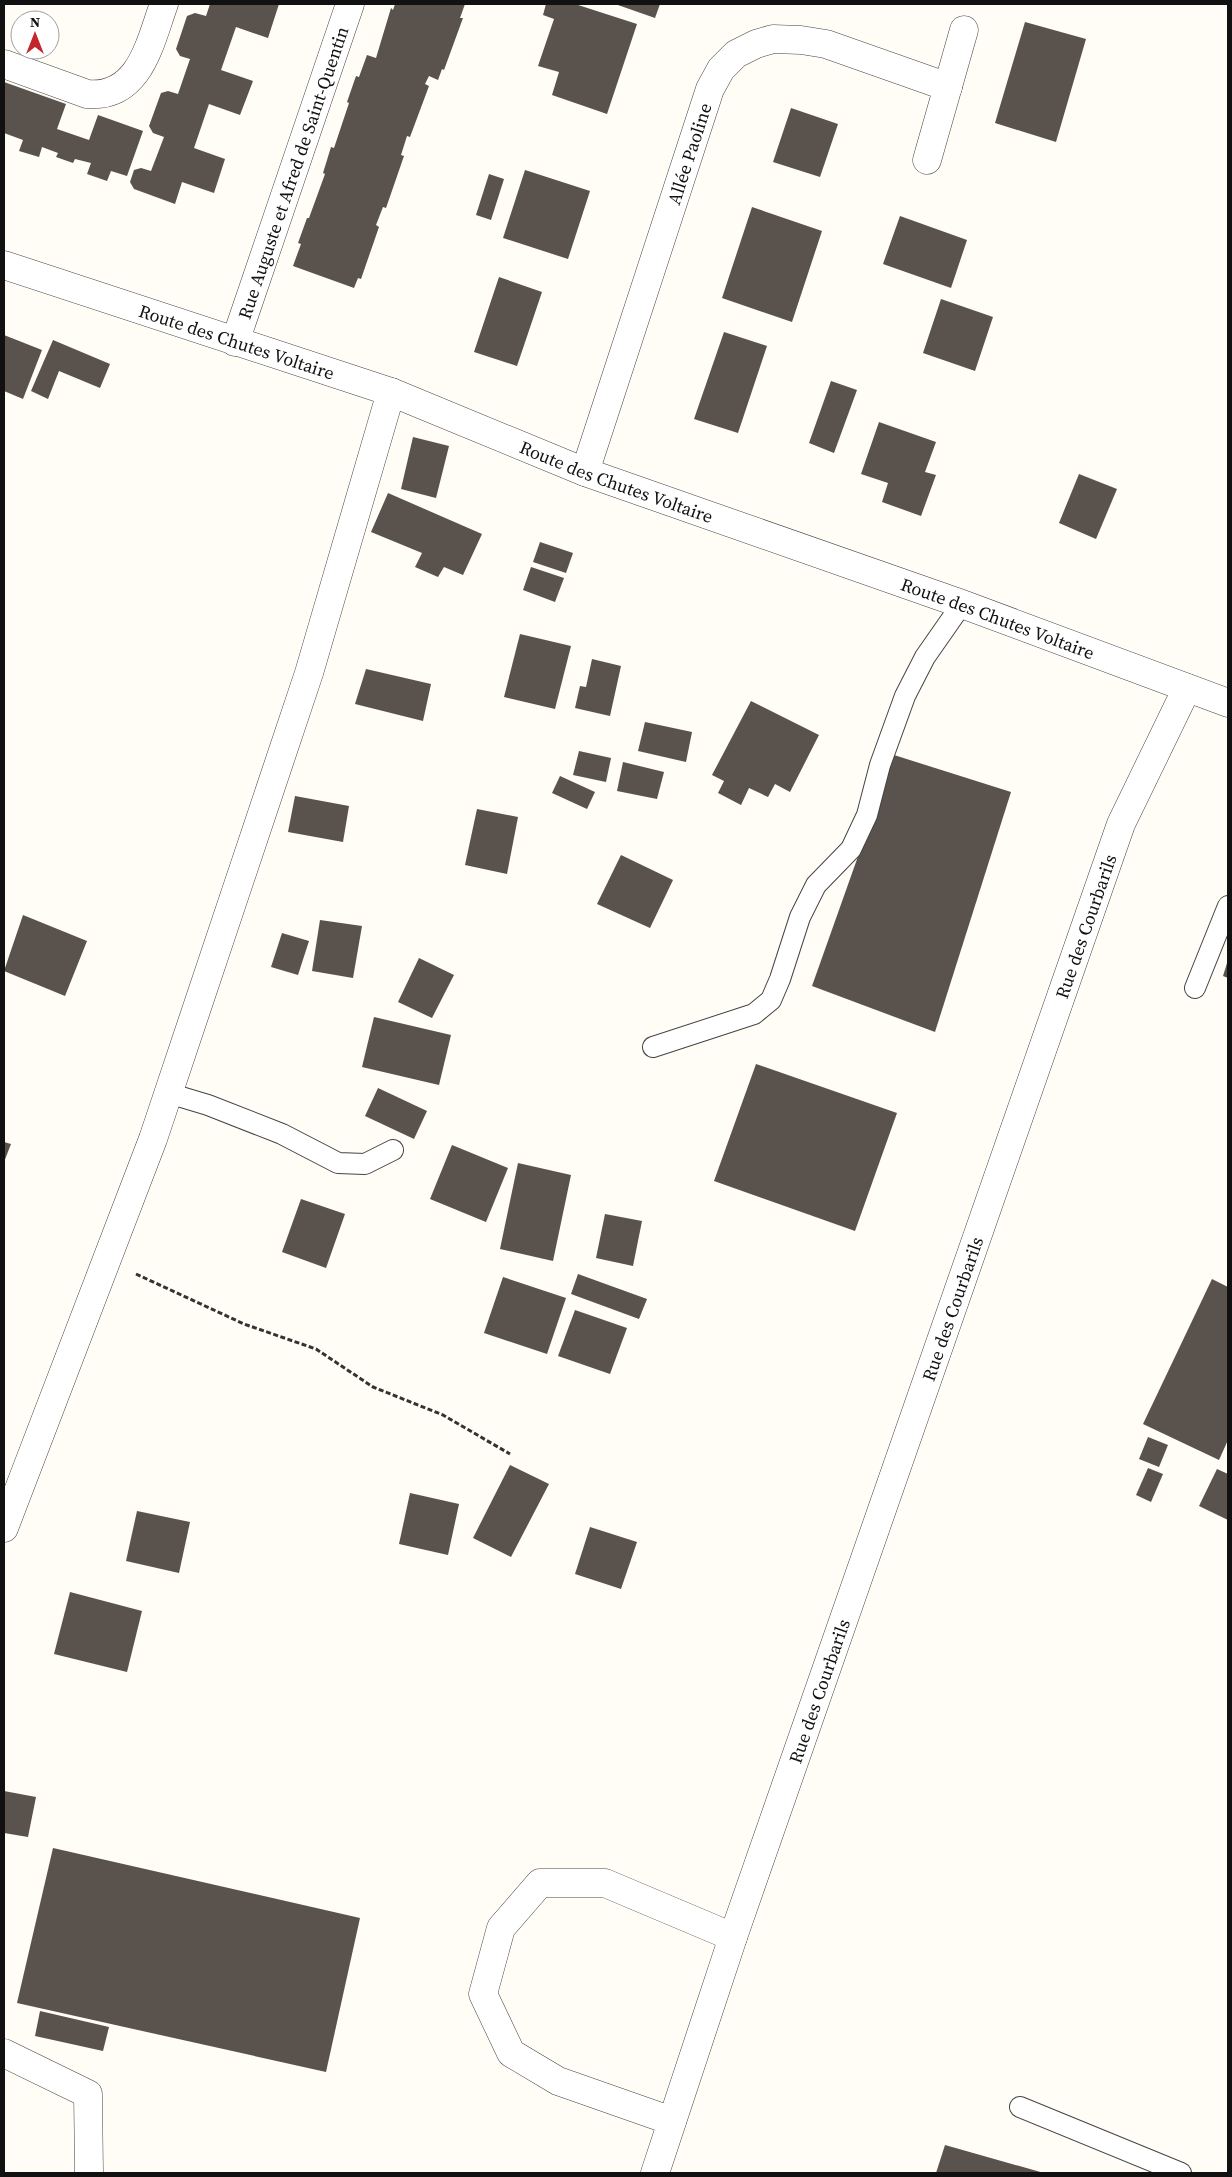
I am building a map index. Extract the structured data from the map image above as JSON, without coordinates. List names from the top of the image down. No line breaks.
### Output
{"streets":{"street":["Allée Paoline","Rue Auguste et Afred de Saint-Quentin","Route des Chutes Voltaire","Rue des Courbarils"]},"crossings":[["Allée Paoline","Route des Chutes Voltaire"],["Rue Auguste et Afred de Saint-Quentin","Route des Chutes Voltaire"],["Route des Chutes Voltaire","Rue des Courbarils"]],"north":"top"}
